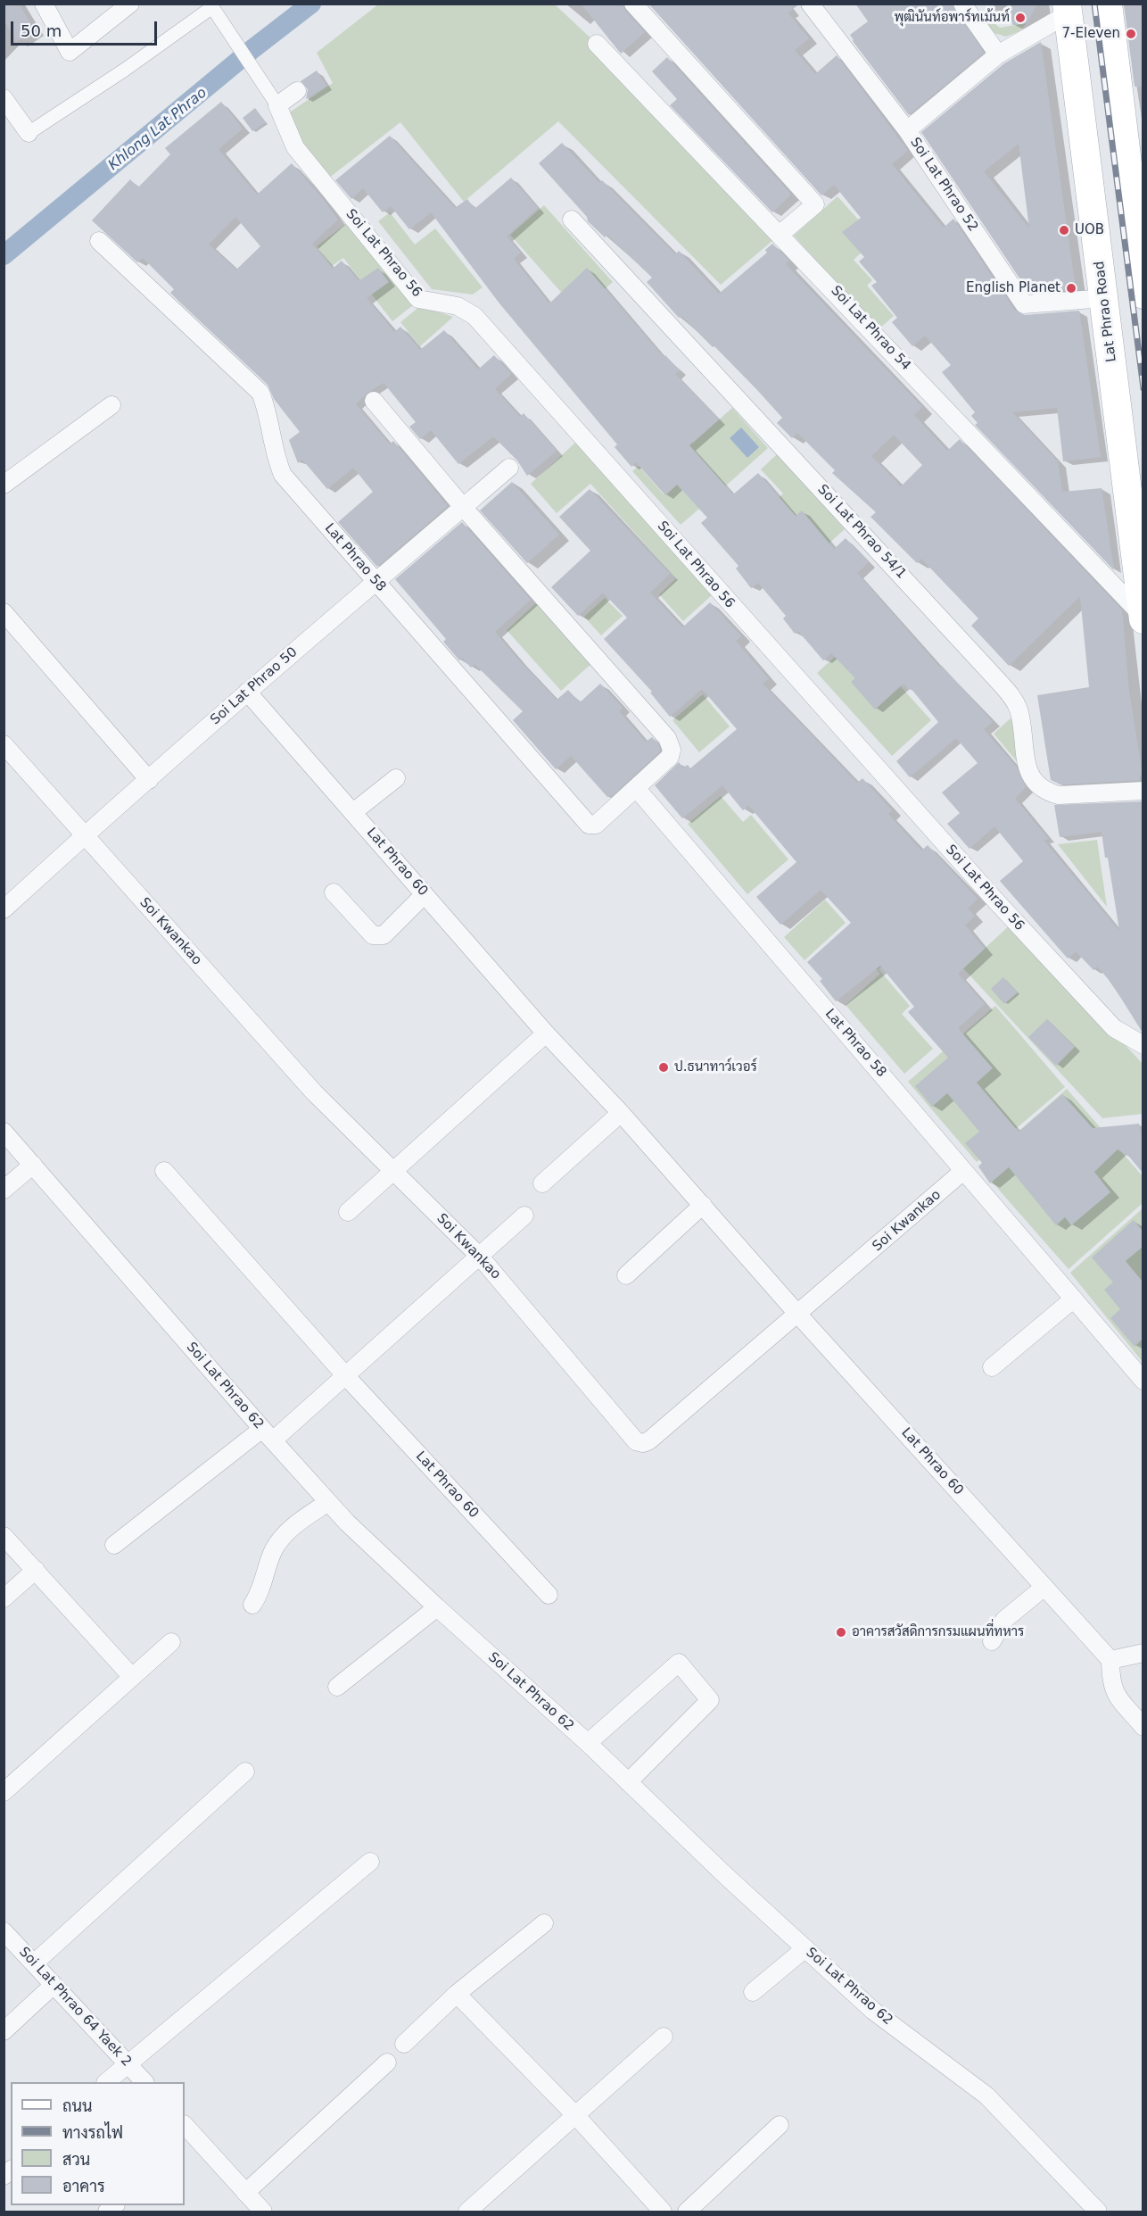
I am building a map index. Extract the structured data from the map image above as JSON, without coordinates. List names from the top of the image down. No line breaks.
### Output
{"streets":{"main road":["Lat Phrao Road"],"street":["Soi Lat Phrao 52","Soi Lat Phrao 56","Soi Lat Phrao 54","Soi Lat Phrao 54/1","Lat Phrao 58","Soi Lat Phrao 50","Lat Phrao 60","Soi Kwankao","Soi Lat Phrao 62","Soi Lat Phrao 64 Yaek 2"]},"crossings":[["Soi Lat Phrao 52","Lat Phrao Road"],["Lat Phrao Road","Soi Lat Phrao 54"],["Lat Phrao 58","Soi Lat Phrao 50"],["Lat Phrao 58","Soi Kwankao"],["Soi Lat Phrao 50","Lat Phrao 60"],["Soi Lat Phrao 50","Soi Kwankao"],["Lat Phrao 60","Soi Kwankao"]],"water":["Khlong Lat Phrao"],"places":["พุฒินันท์อพาร์ทเม้นท์","7-Eleven","UOB","English Planet","ป.ธนาทาว์เวอร์","อาคารสวัสดิการกรมแผนที่ทหาร"],"legend":["ถนน","ทางรถไฟ","สวน","อาคาร"],"scale_bar":"50 m"}
